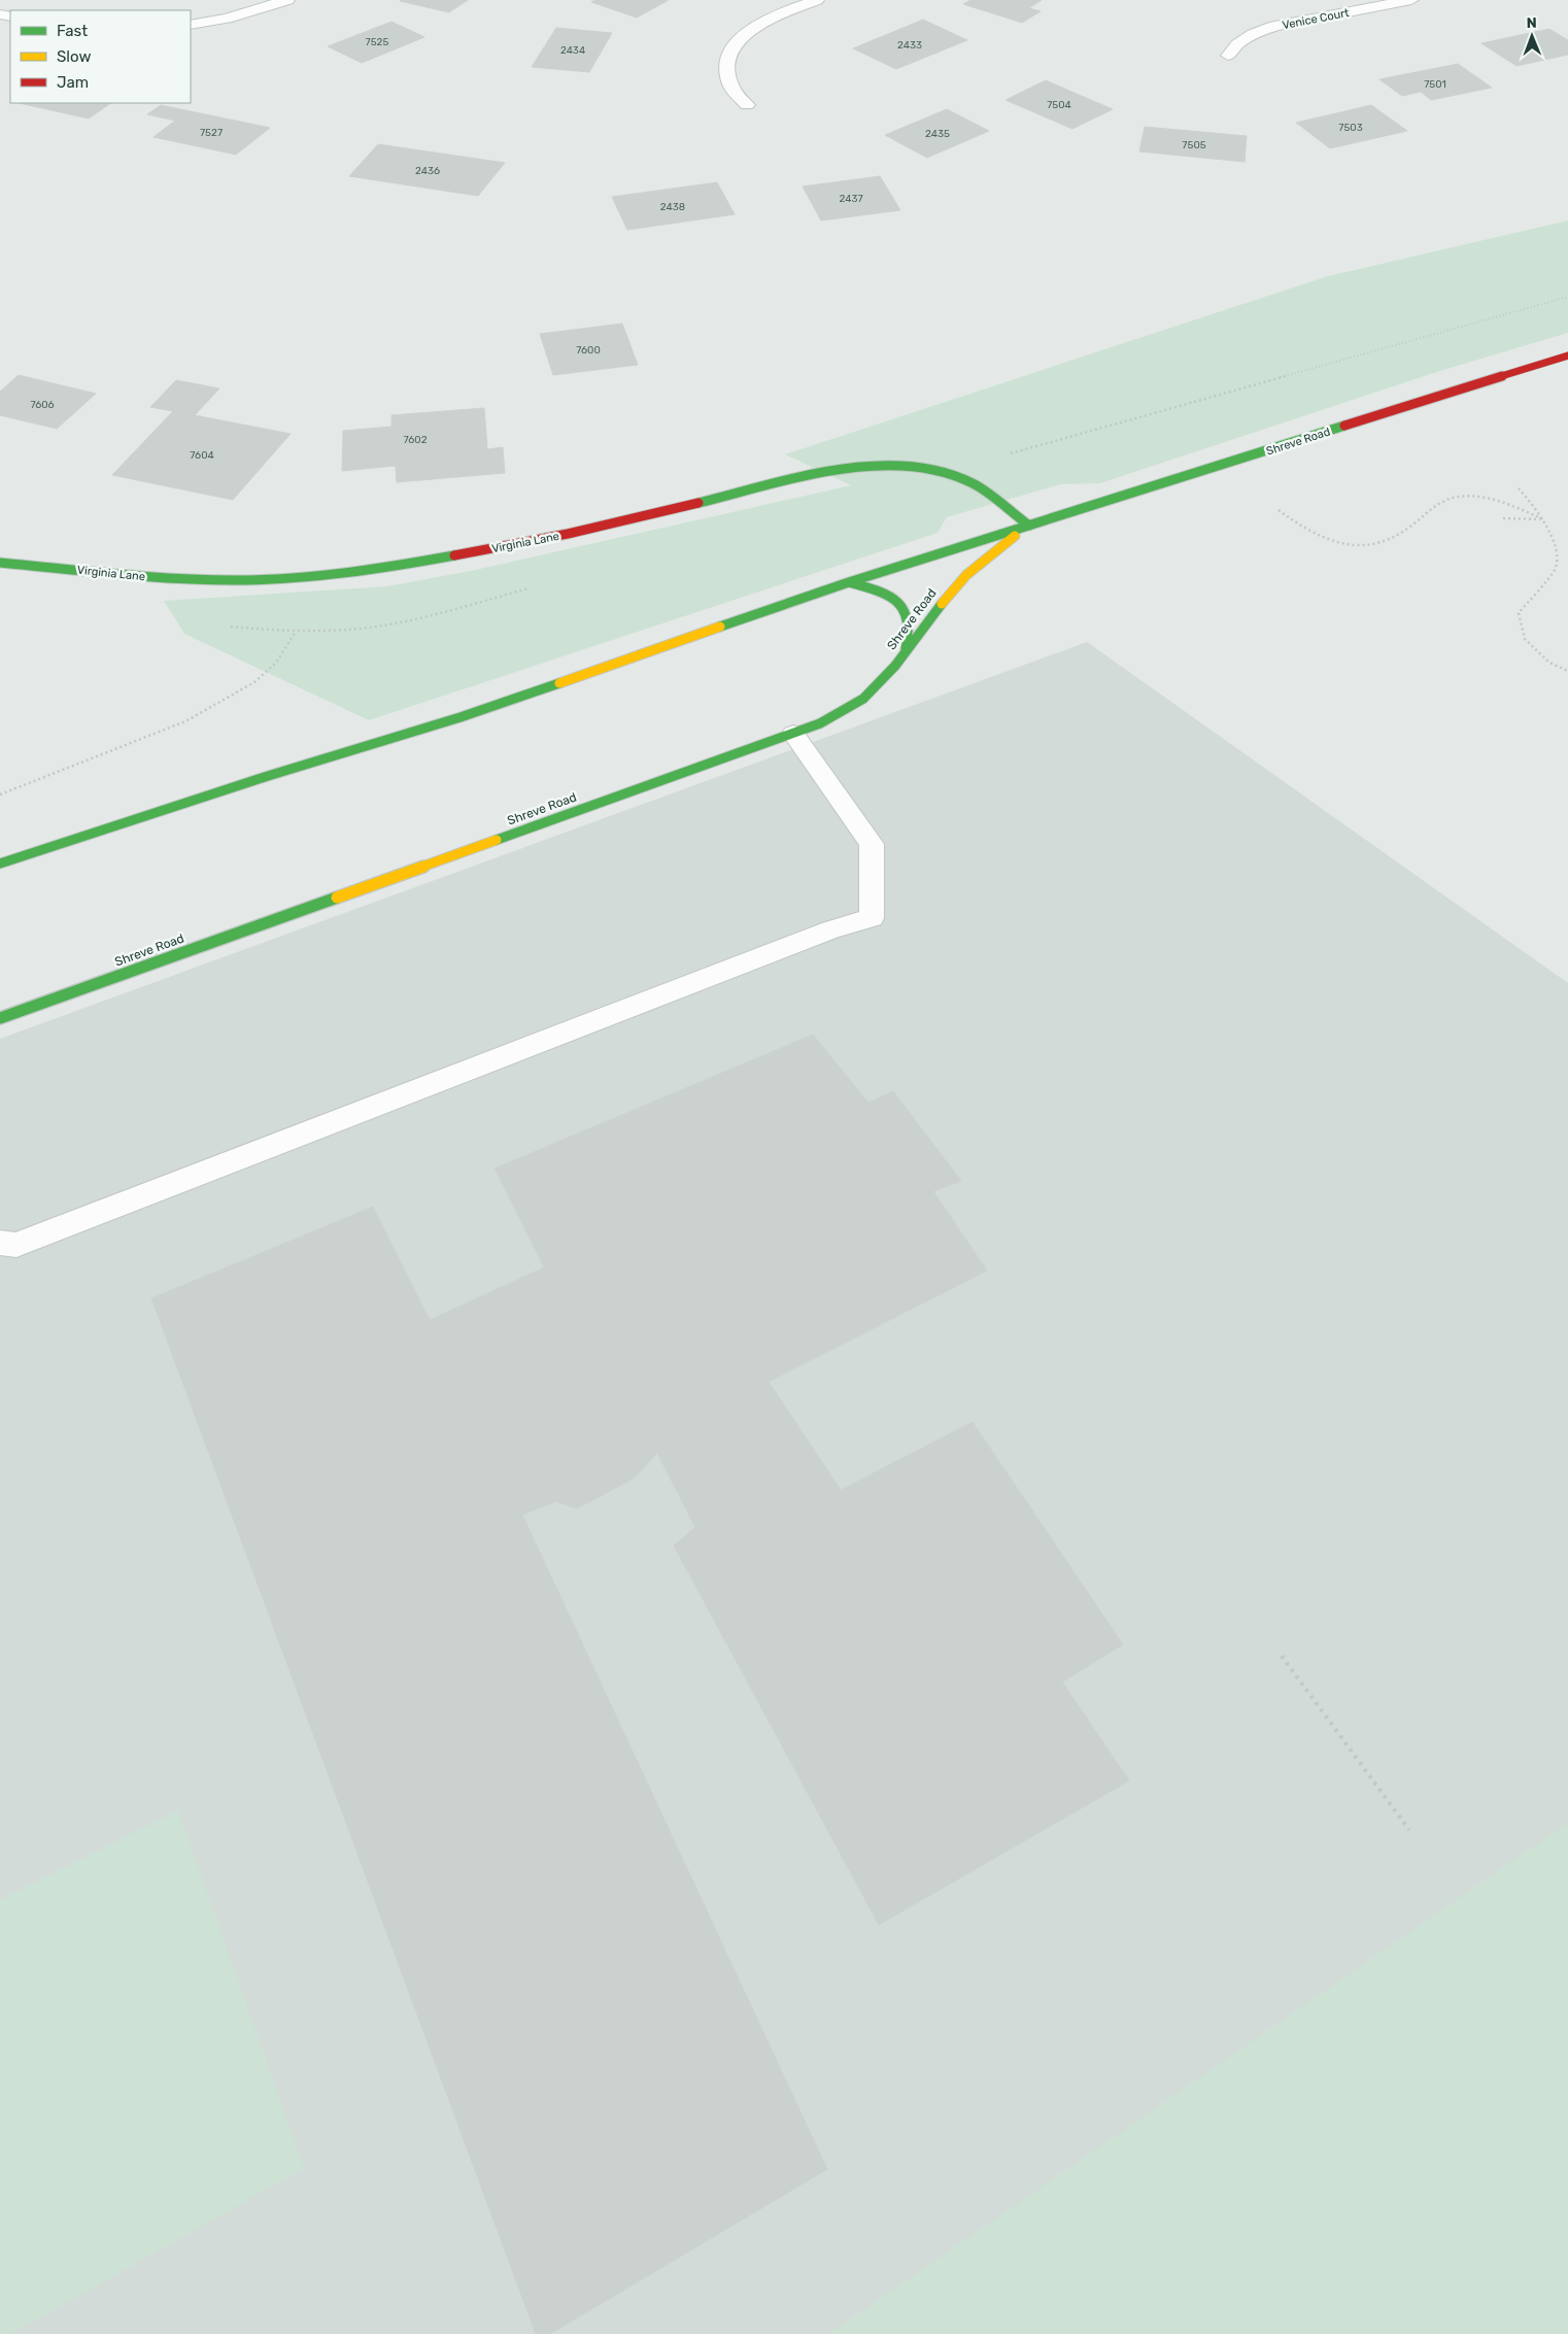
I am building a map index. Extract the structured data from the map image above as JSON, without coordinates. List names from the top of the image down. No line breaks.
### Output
{"streets":{"main road":["Shreve Road","Virginia Lane"],"street":["Venice Court"]},"crossings":[["Shreve Road","Virginia Lane"]],"house_numbers":["7525","2433","2434","7501","7504","7503","7527","2435","7505","2436","2437","2438","7600","7606","7602","7604"],"legend":["Fast","Slow","Jam"],"north":"top"}
